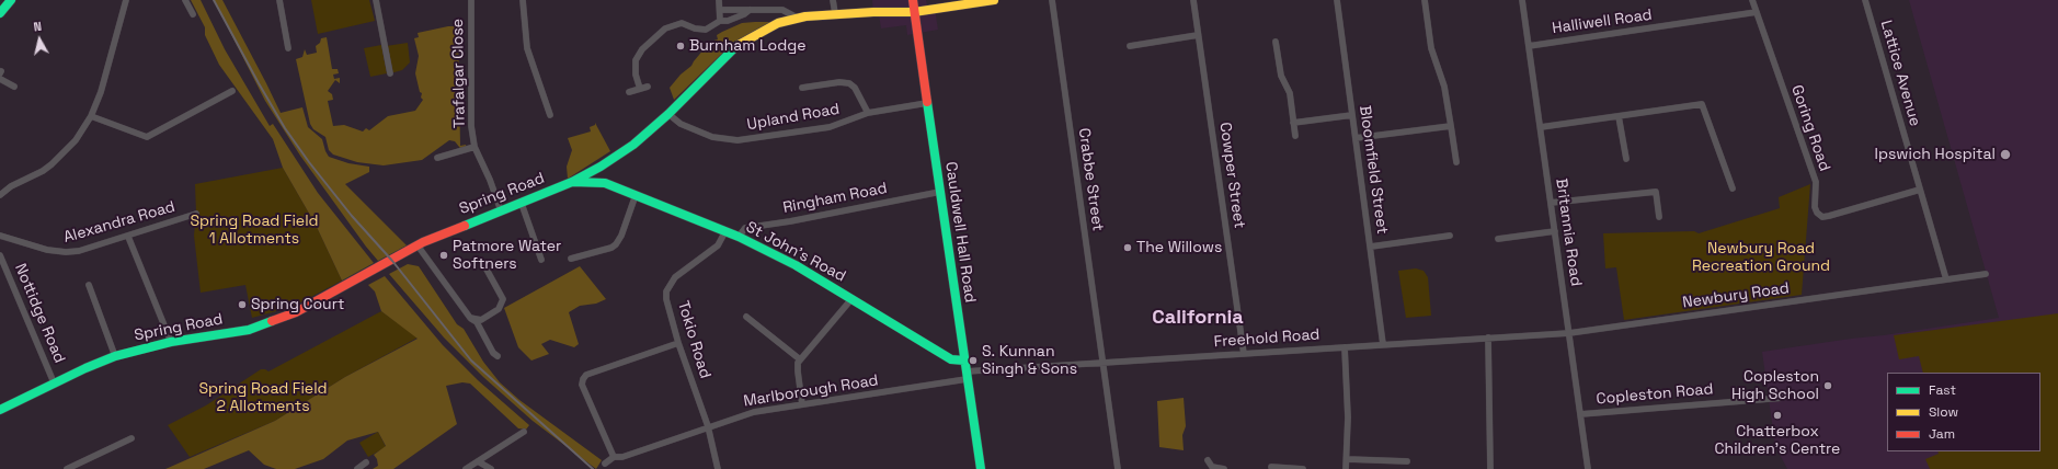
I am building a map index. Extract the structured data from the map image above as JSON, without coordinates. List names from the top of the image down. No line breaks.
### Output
{"streets":{"street":["Halliwell Road","Trafalgar Close","Lattice Avenue","Upland Road","Goring Road","Bloomfield Street","Cowper Street","Crabbe Street","Spring Road","Ringham Road","Alexandra Road","Cauldwell Hall Road","Britannia Road","St John's Road","Newbury Road","Nottidge Road","Freehold Road","Tokio Road","Marlborough Road","Copleston Road"]},"crossings":[["Halliwell Road","Goring Road"],["Halliwell Road","Britannia Road"],["Trafalgar Close","Spring Road"],["Lattice Avenue","Goring Road"],["Lattice Avenue","Newbury Road"],["Upland Road","Spring Road"],["Upland Road","Cauldwell Hall Road"],["Bloomfield Street","Freehold Road"],["Cowper Street","Freehold Road"],["Crabbe Street","Freehold Road"],["Spring Road","Cauldwell Hall Road"],["Spring Road","St John's Road"],["Spring Road","Nottidge Road"],["Ringham Road","Cauldwell Hall Road"],["Ringham Road","St John's Road"],["Cauldwell Hall Road","St John's Road"],["Cauldwell Hall Road","Freehold Road"],["Cauldwell Hall Road","Marlborough Road"],["Britannia Road","Newbury Road"],["Britannia Road","Freehold Road"],["Britannia Road","Copleston Road"],["St John's Road","Tokio Road"],["Newbury Road","Freehold Road"],["Freehold Road","Marlborough Road"],["Tokio Road","Marlborough Road"]],"districts":["California"],"parks":["Spring Road Field 1 Allotments","Newbury Road Recreation Ground","Spring Road Field 2 Allotments"],"places":["Burnham Lodge","Ipswich Hospital","The Willows","Patmore Water Softners","Spring Court","S. Kunnan Singh & Sons","Copleston High School","Chatterbox Children's Centre"],"legend":["Fast","Slow","Jam"],"north":"top"}
